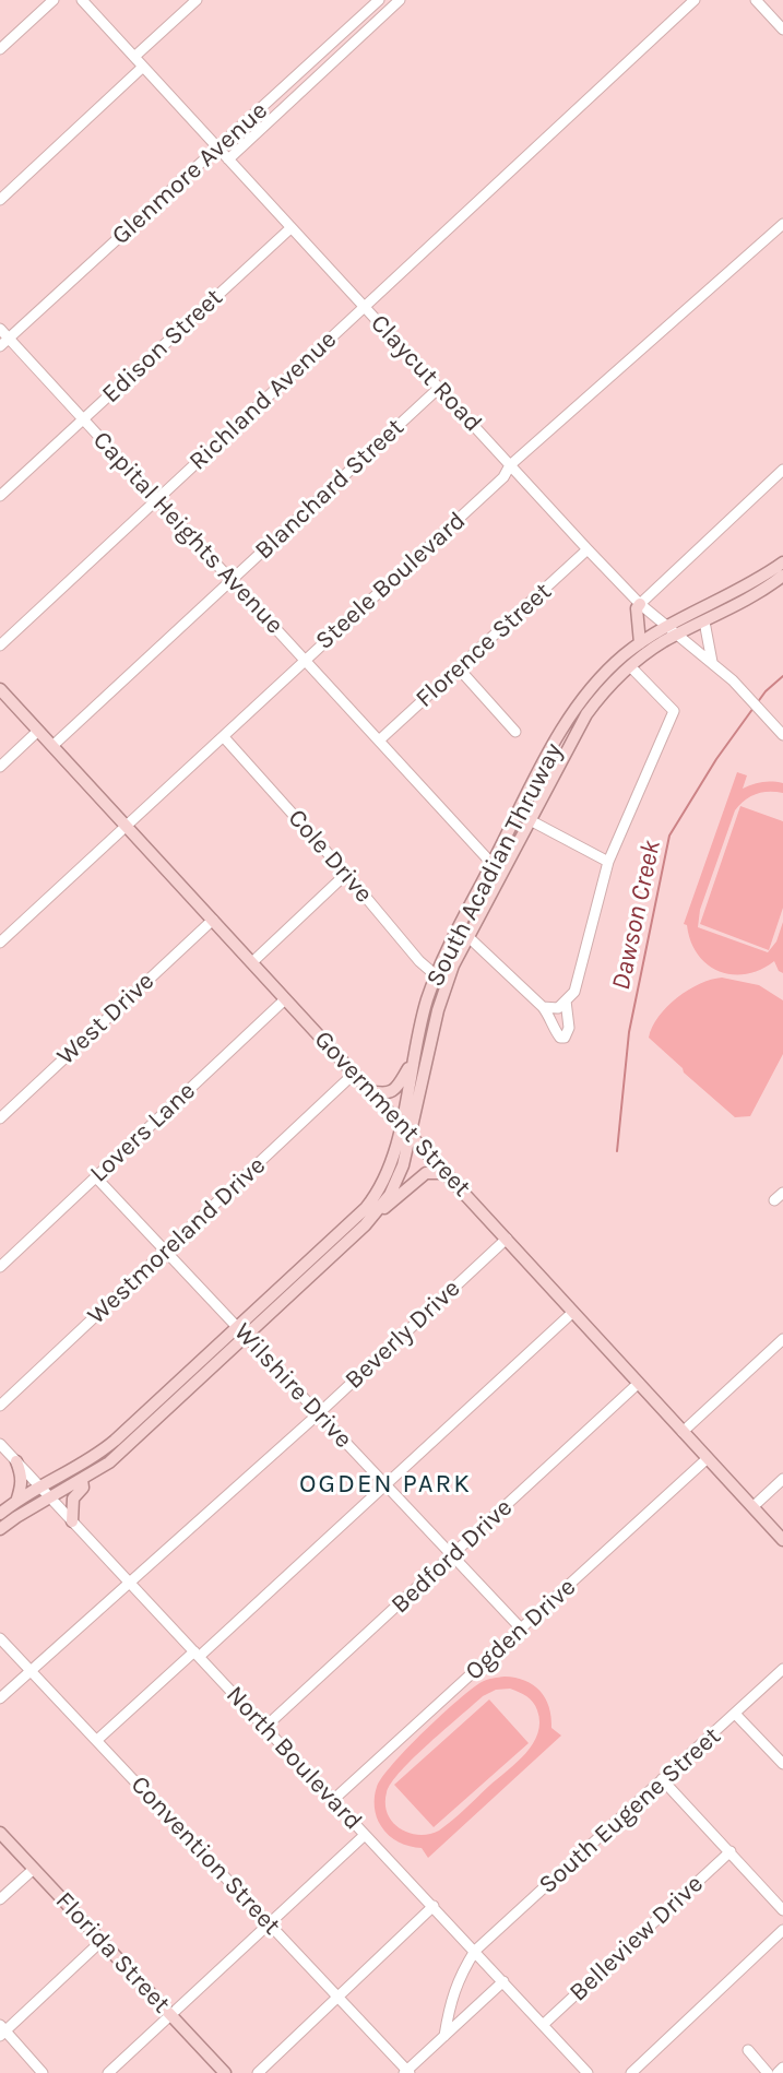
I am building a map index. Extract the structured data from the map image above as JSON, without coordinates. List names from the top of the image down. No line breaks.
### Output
{"streets":{"main road":["South Acadian Thruway","Government Street","Florida Street"],"street":["Glenmore Avenue","Edison Street","Claycut Road","Richland Avenue","Blanchard Street","Capital Heights Avenue","Steele Boulevard","Florence Street","Cole Drive","West Drive","Lovers Lane","Westmoreland Drive","Beverly Drive","Wilshire Drive","Bedford Drive","Ogden Drive","North Boulevard","South Eugene Street","Convention Street","Belleview Drive"]},"crossings":[["Glenmore Avenue","Claycut Road"],["Glenmore Avenue","Capital Heights Avenue"],["Edison Street","Claycut Road"],["Edison Street","Capital Heights Avenue"],["Claycut Road","Richland Avenue"],["Claycut Road","Blanchard Street"],["Claycut Road","Steele Boulevard"],["Claycut Road","Florence Street"],["Claycut Road","South Acadian Thruway"],["Richland Avenue","Capital Heights Avenue"],["Blanchard Street","Capital Heights Avenue"],["Blanchard Street","Government Street"],["Capital Heights Avenue","Steele Boulevard"],["Capital Heights Avenue","Florence Street"],["Capital Heights Avenue","South Acadian Thruway"],["Steele Boulevard","Cole Drive"],["Steele Boulevard","Government Street"],["Cole Drive","South Acadian Thruway"],["South Acadian Thruway","Government Street"],["South Acadian Thruway","Wilshire Drive"],["South Acadian Thruway","North Boulevard"],["West Drive","Government Street"],["Government Street","Lovers Lane"],["Government Street","Westmoreland Drive"],["Government Street","Beverly Drive"],["Government Street","Bedford Drive"],["Government Street","Ogden Drive"],["Lovers Lane","Wilshire Drive"],["Westmoreland Drive","Wilshire Drive"],["Beverly Drive","Wilshire Drive"],["Beverly Drive","North Boulevard"],["Beverly Drive","Convention Street"],["Wilshire Drive","Bedford Drive"],["Wilshire Drive","Ogden Drive"],["Bedford Drive","North Boulevard"],["Ogden Drive","North Boulevard"],["North Boulevard","South Eugene Street"],["North Boulevard","Belleview Drive"]],"districts":["OGDEN PARK"],"water":["Dawson Creek"]}
